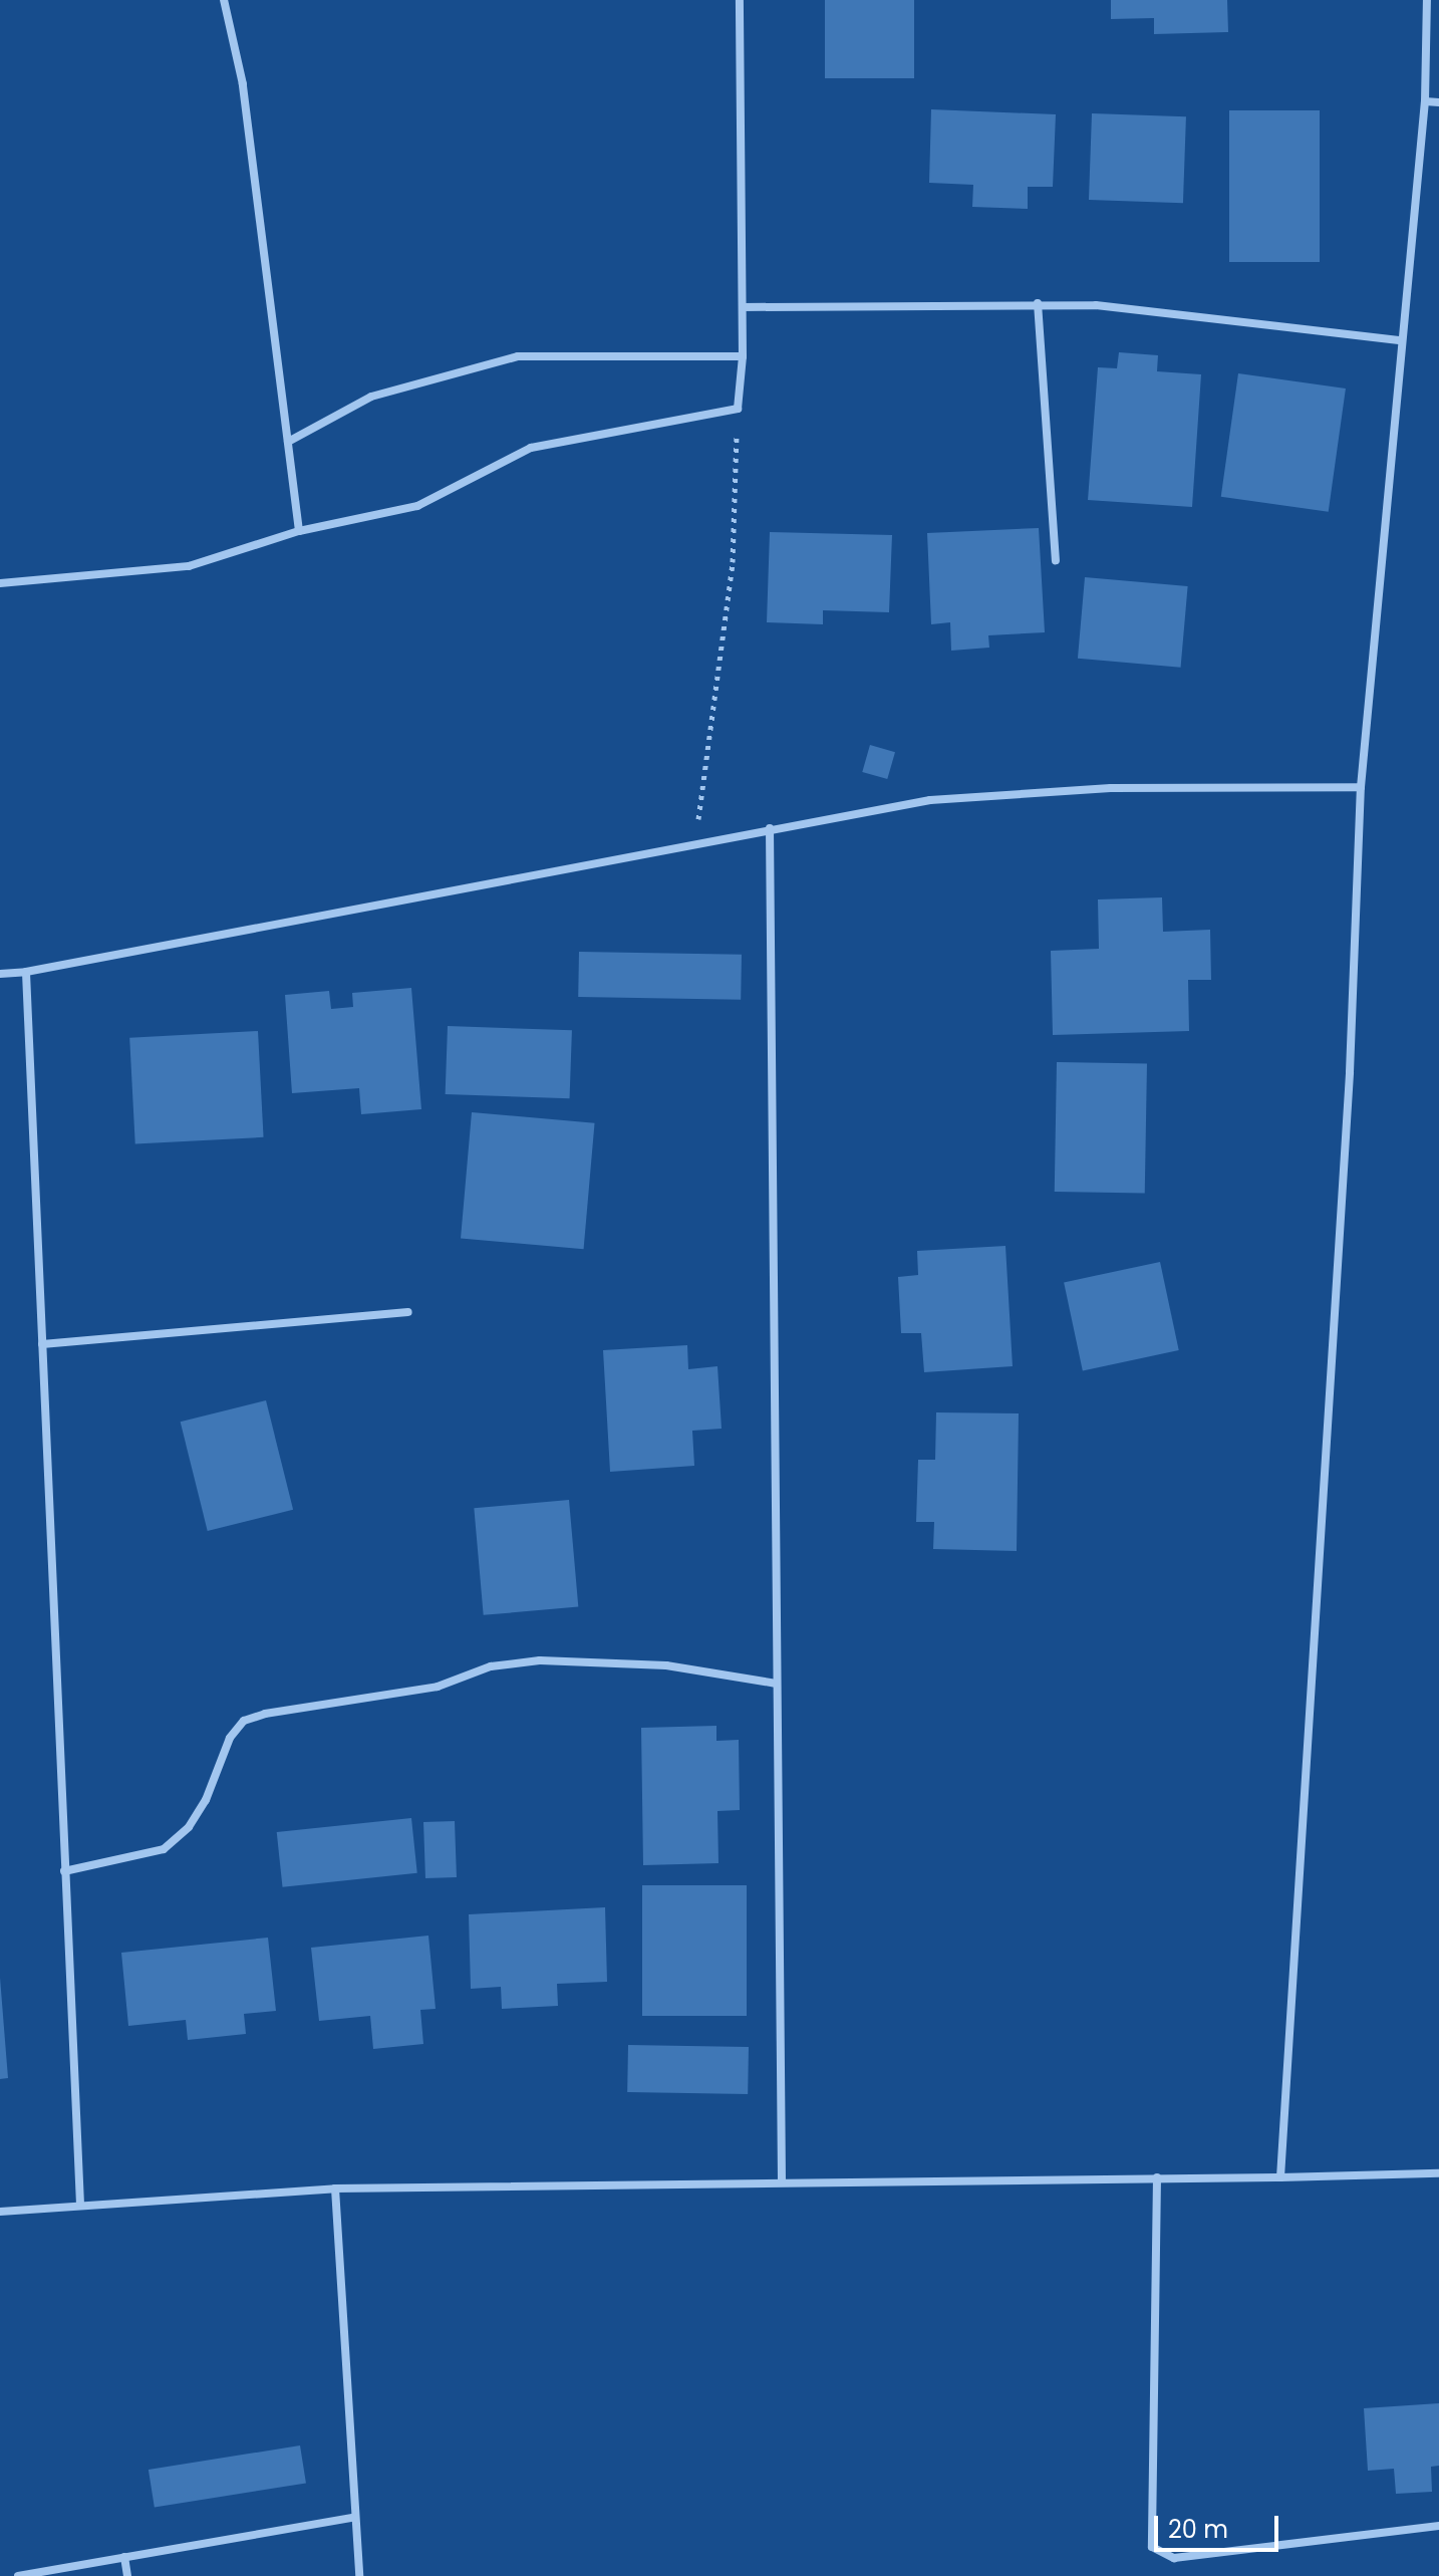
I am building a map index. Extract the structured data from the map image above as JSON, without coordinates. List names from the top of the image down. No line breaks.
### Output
{"scale_bar":"20 m"}
